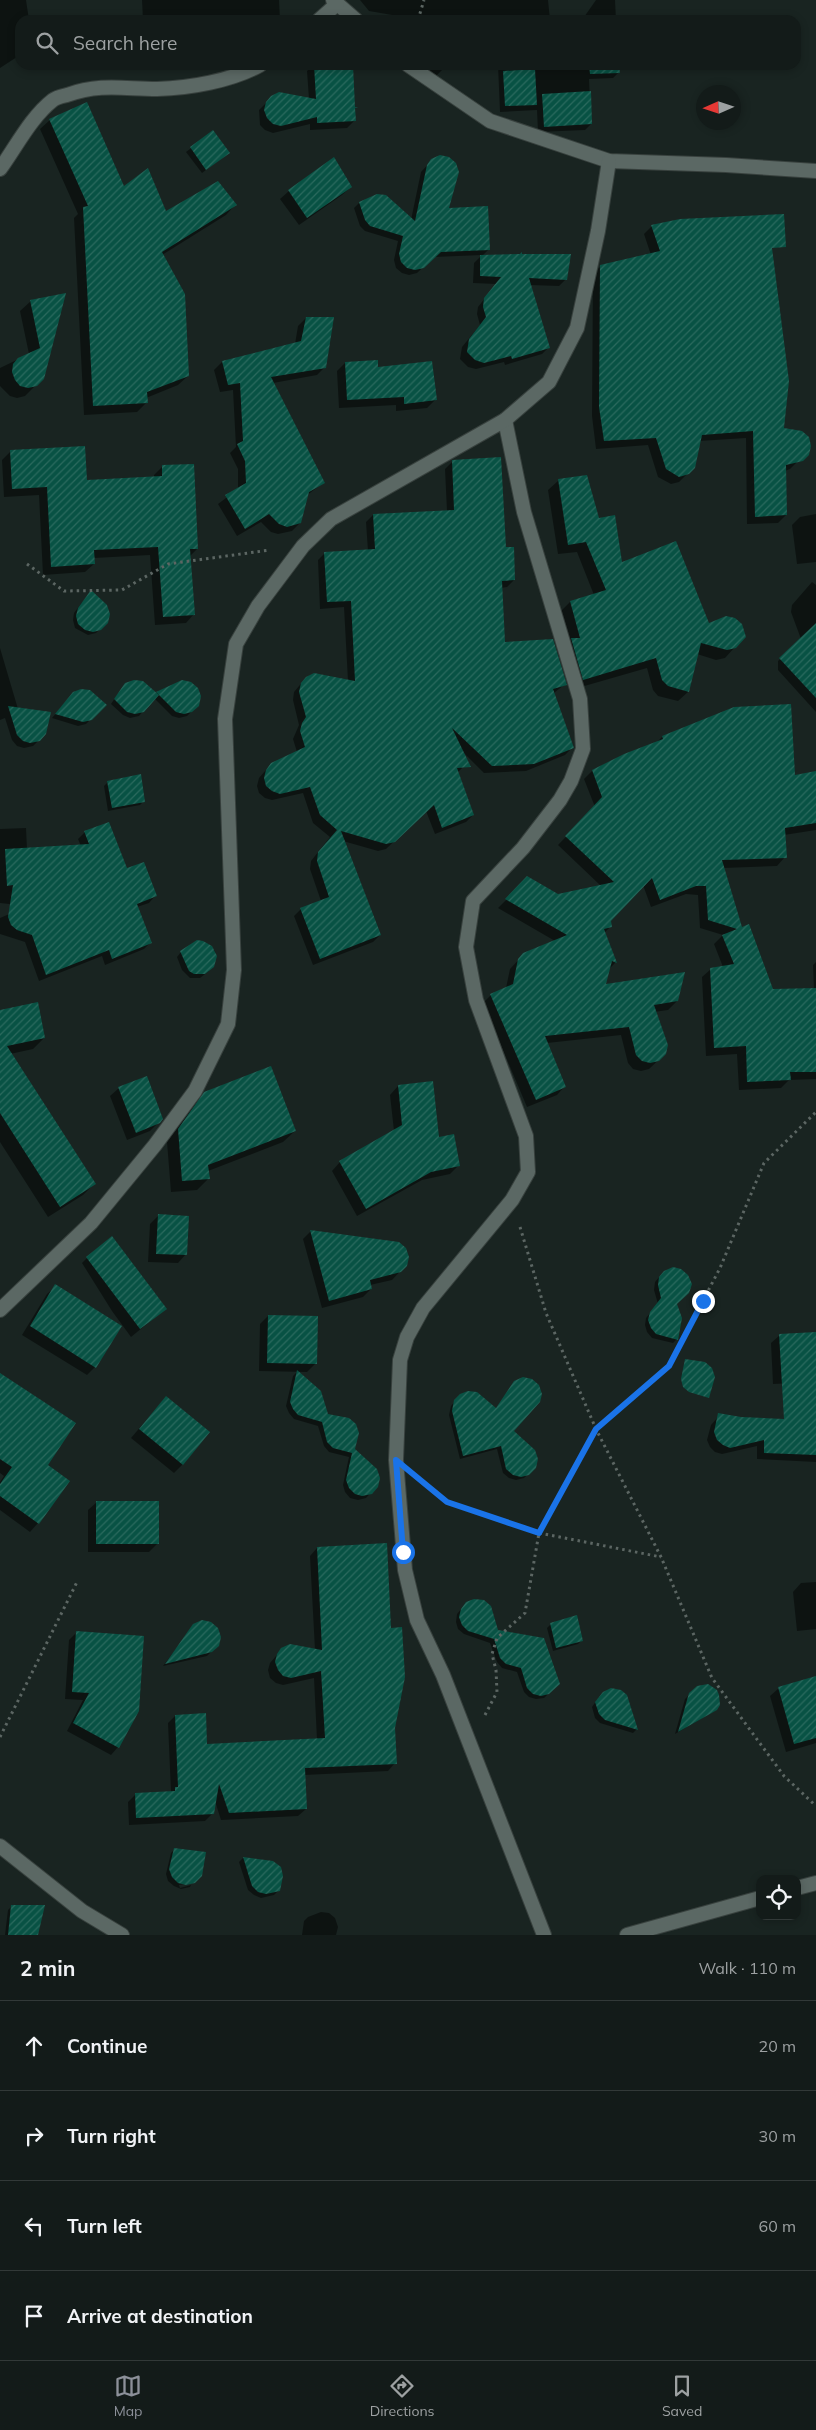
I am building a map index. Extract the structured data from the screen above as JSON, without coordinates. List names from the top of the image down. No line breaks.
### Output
{"north":"left","page":{"search":"Search here","heading":["2 min","Walk · 110 m"],"list":[["Continue","20 m"],["Turn right","30 m"],["Turn left","60 m"],"Arrive at destination"],"nav":["Map","Directions","Saved"]}}
